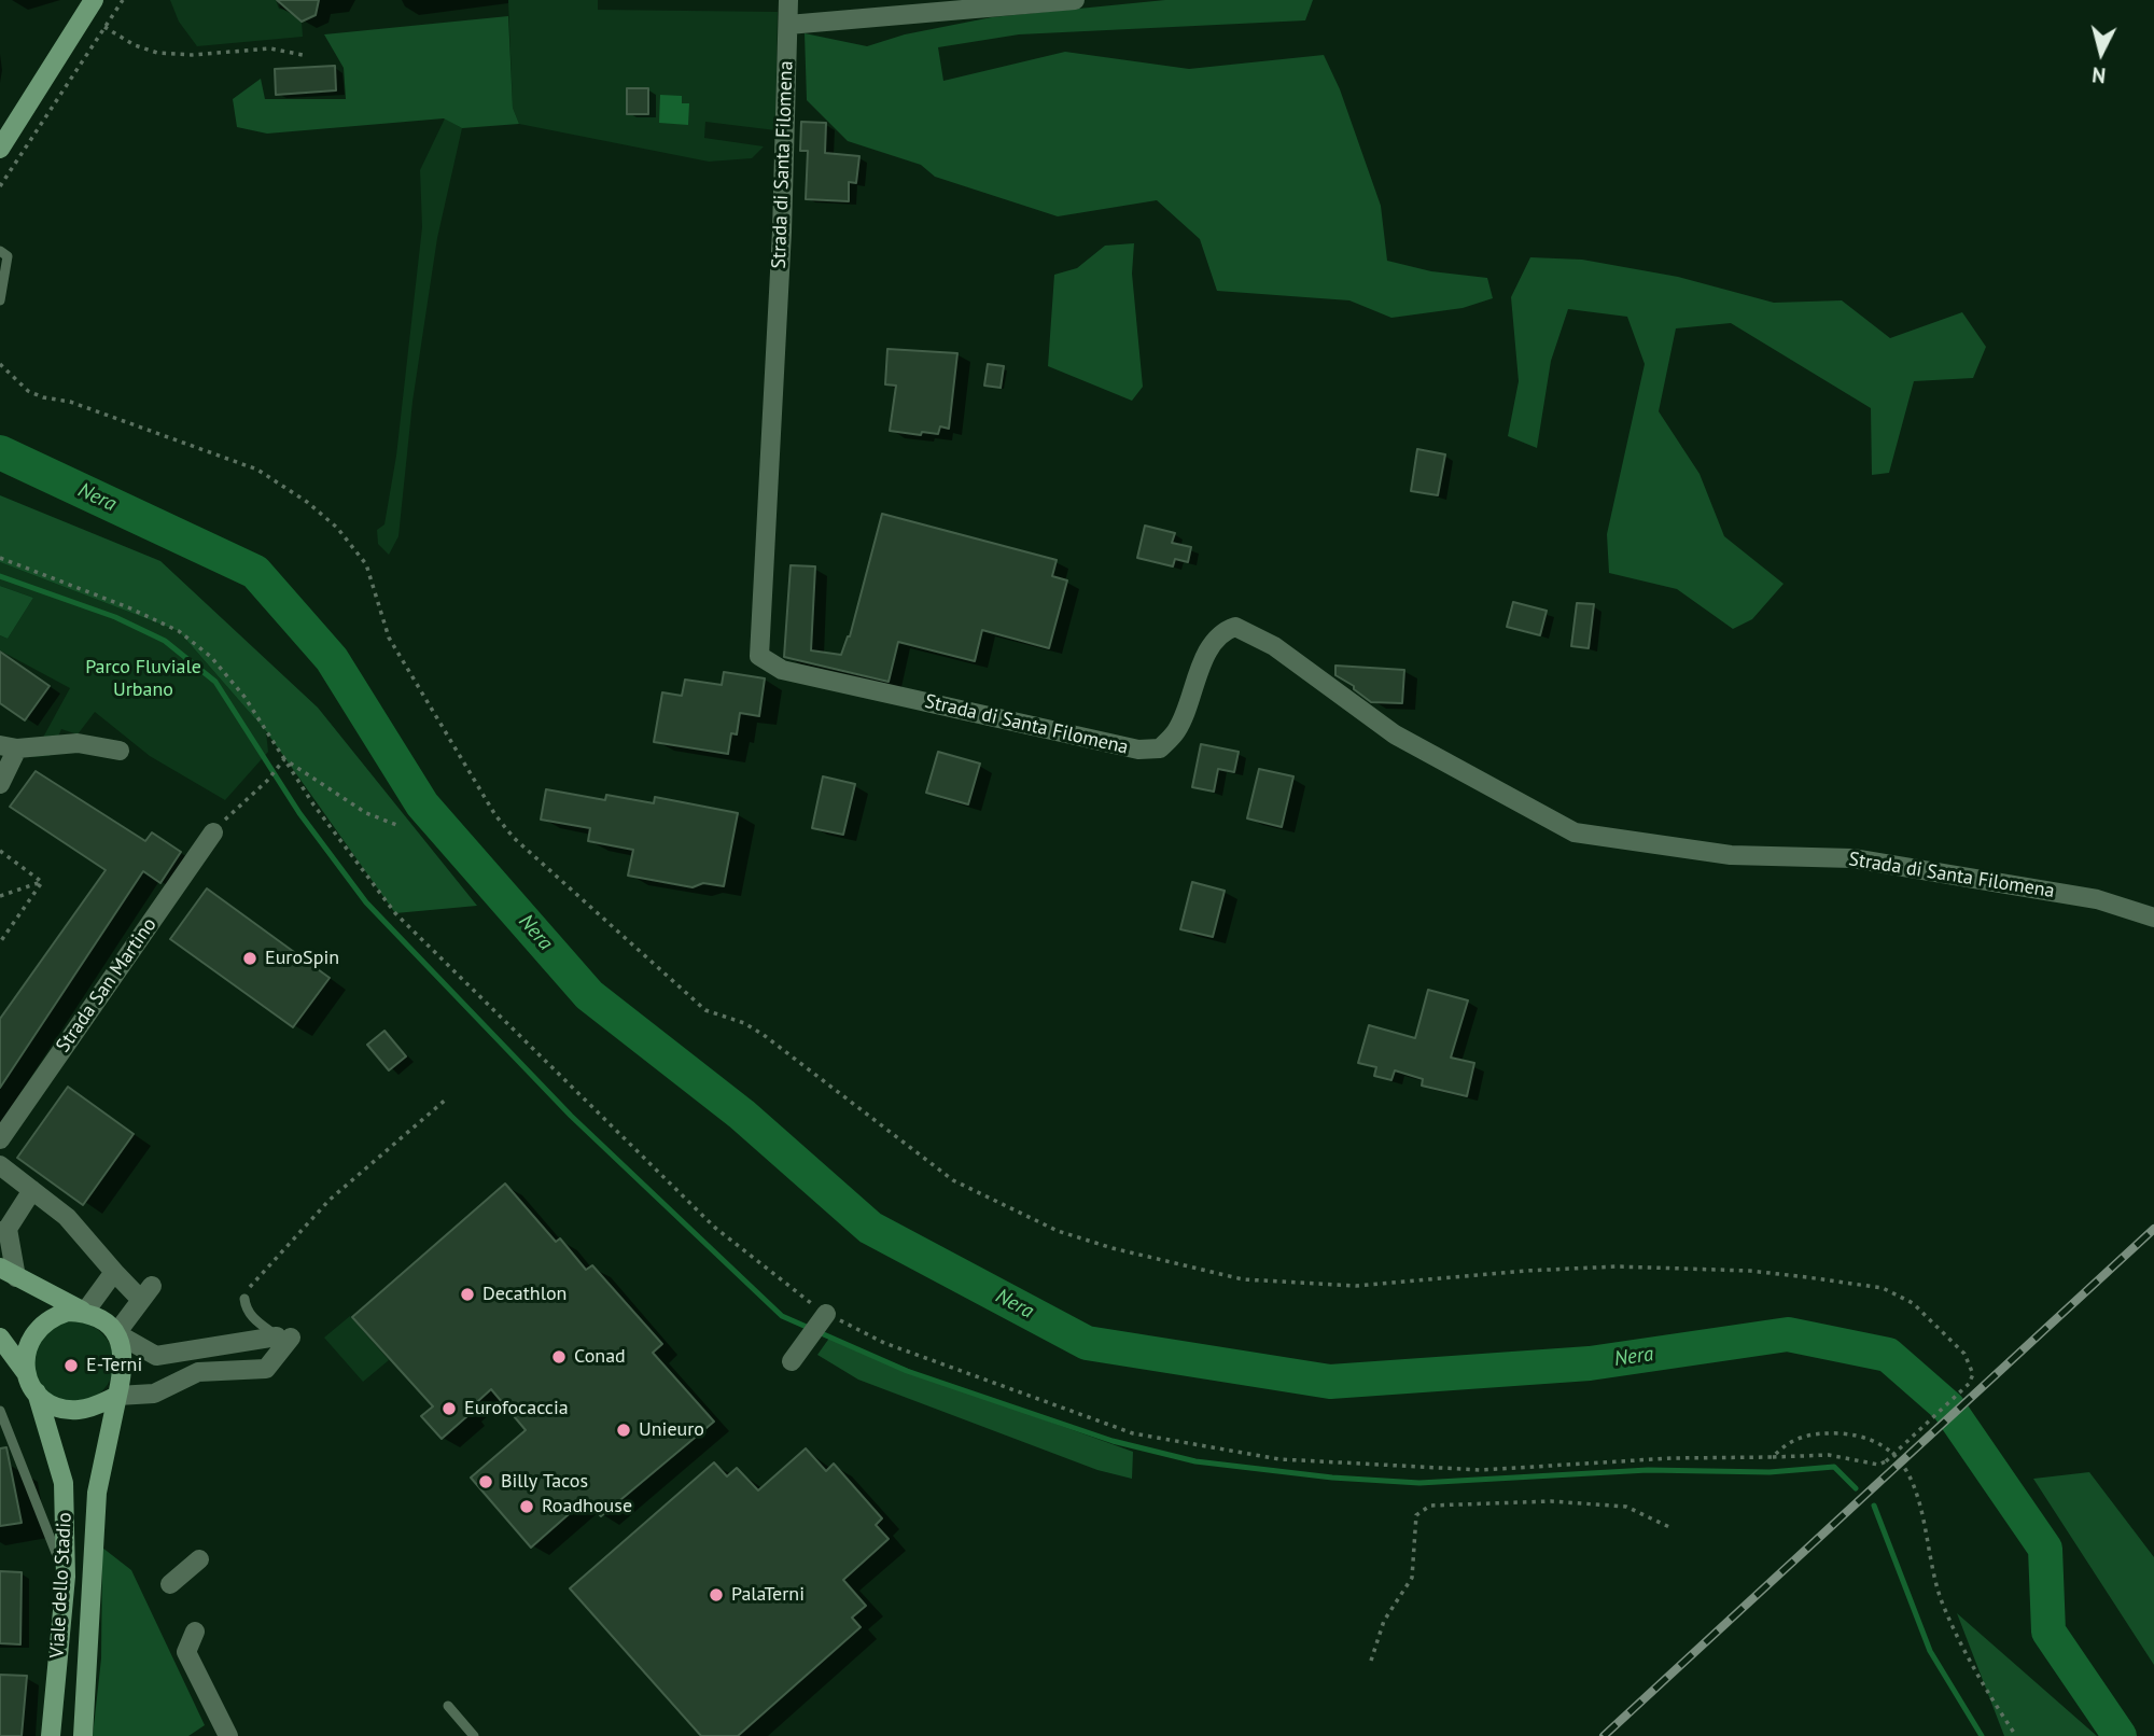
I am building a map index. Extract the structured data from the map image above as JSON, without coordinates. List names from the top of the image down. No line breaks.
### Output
{"streets":{"main road":["Viale dello Stadio"],"street":["Strada di Santa Filomena","Strada San Martino"]},"water":["Nera"],"parks":["Parco Fluviale Urbano"],"places":["EuroSpin","Decathlon","Conad","E-Terni","Eurofocaccia","Unieuro","Billy Tacos","Roadhouse","PalaTerni"],"north":"bottom"}
